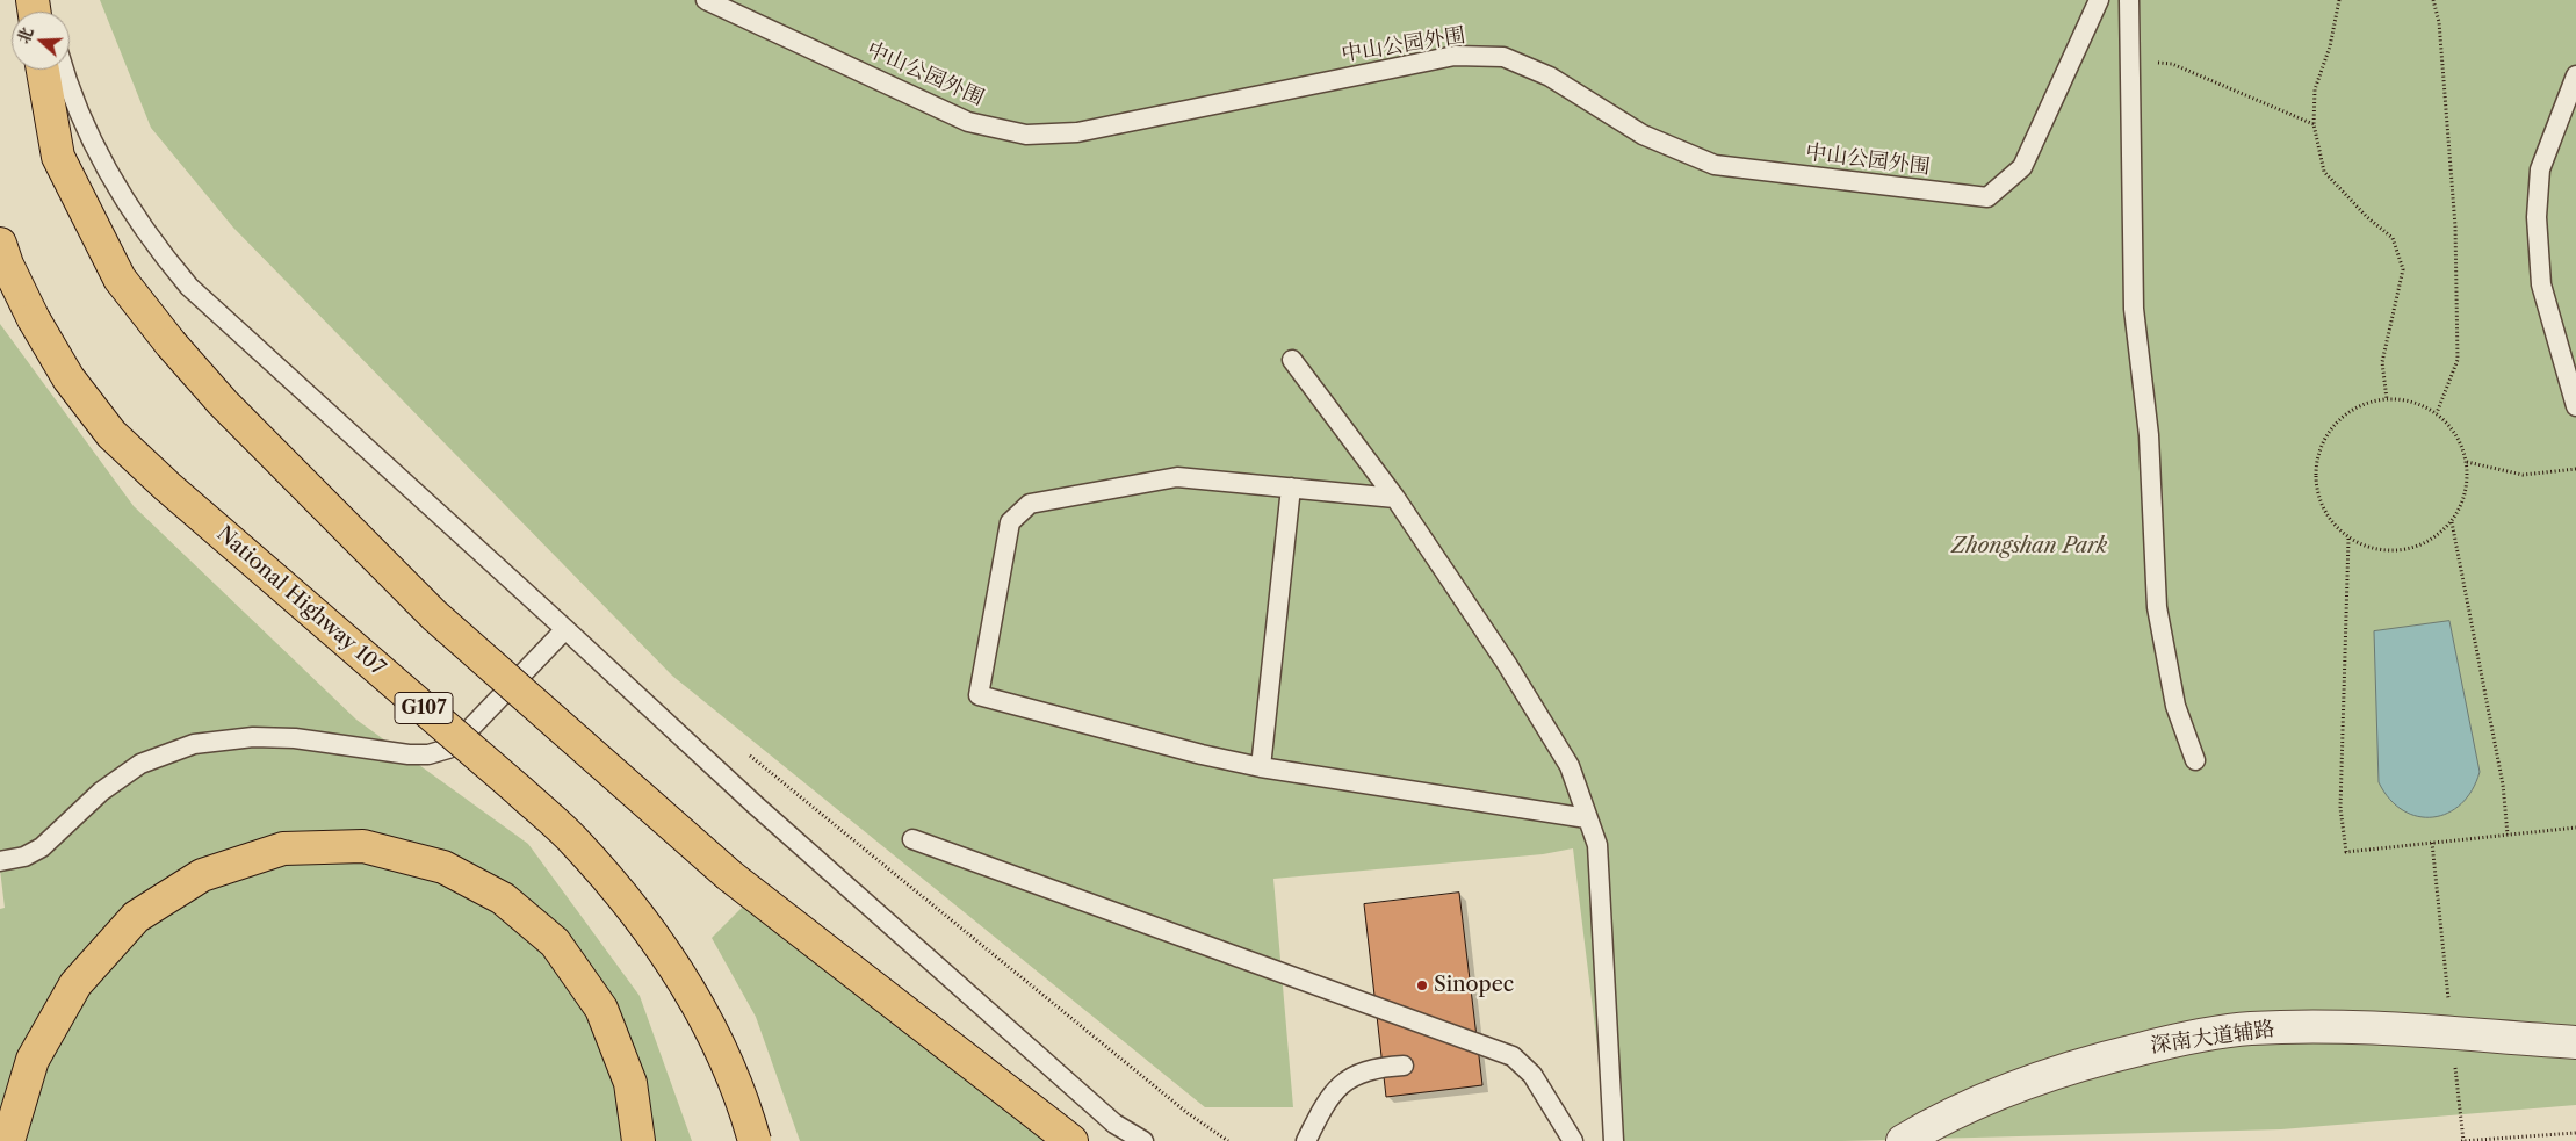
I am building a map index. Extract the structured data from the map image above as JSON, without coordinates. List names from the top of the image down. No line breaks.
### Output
{"streets":{"main road":["National Highway 107","G107"],"street":["深南大道辅路"],"lane":["中山公园外围"]},"parks":["Zhongshan Park"],"places":["Sinopec"],"north":"left"}
